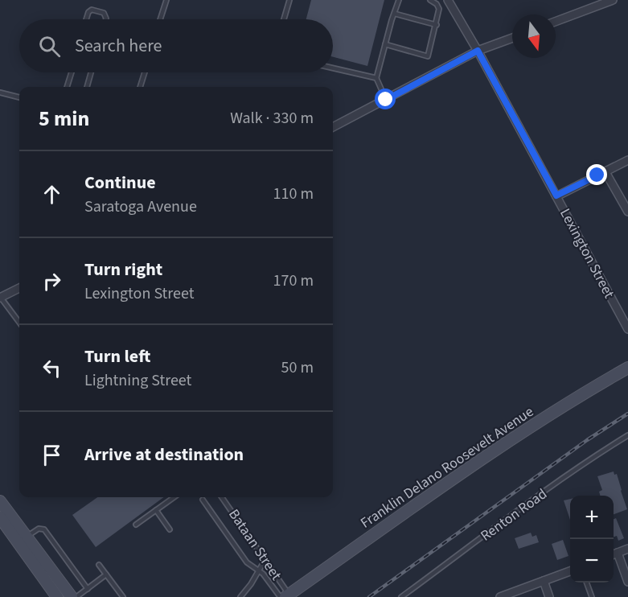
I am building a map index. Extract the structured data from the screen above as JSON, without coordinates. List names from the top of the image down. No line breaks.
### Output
{"streets":{"main road":["Franklin Delano Roosevelt Avenue"],"street":["Lexington Street"],"lane":["Renton Road","Bataan Street"]},"crossings":[["Franklin Delano Roosevelt Avenue","Bataan Street"]],"north":"bottom","page":{"search":"Search here","heading":["5 min","Walk · 330 m"],"list":[["Continue","Saratoga Avenue","110 m"],["Turn right","Lexington Street","170 m"],["Turn left","Lightning Street","50 m"],"Arrive at destination"],"map_buttons":["+","−"]}}
